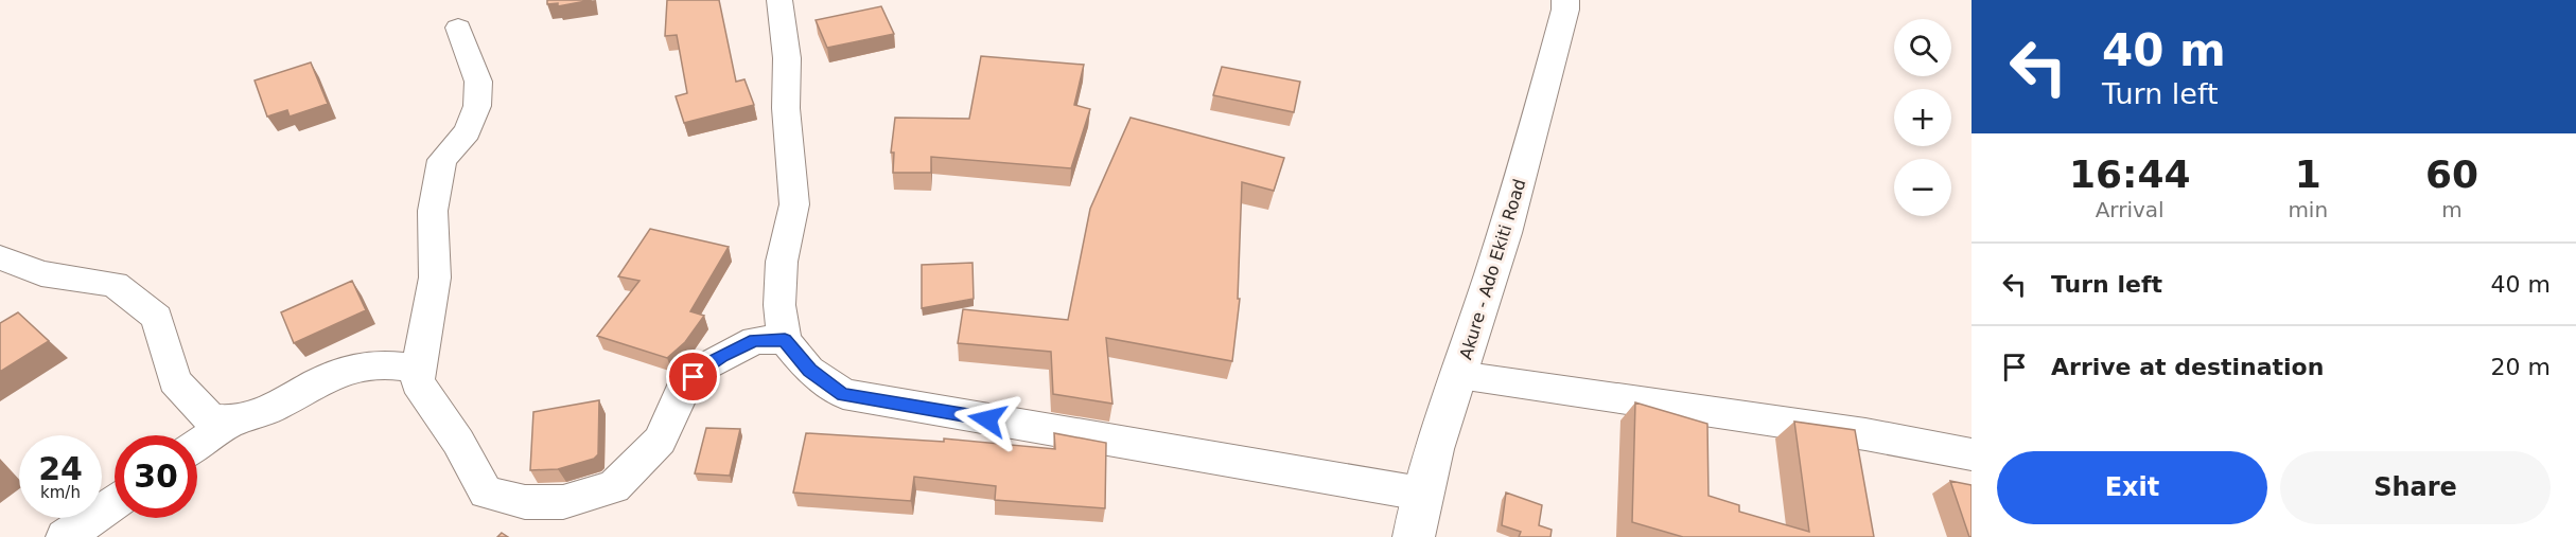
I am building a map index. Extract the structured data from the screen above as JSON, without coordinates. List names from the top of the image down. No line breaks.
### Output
{"streets":{"main road":["Akure - Ado Ekiti Road"]},"page":{"turn":["40 m","Turn left"],"map_buttons":["+","−"],"eta":["16:44","Arrival","1","min","60","m"],"list":[{"name":"Turn left","value":"40 m"},{"name":"Arrive at destination","value":"20 m"}],"speed":"24 km/h","limit":"30","buttons":["Exit","Share"]}}
